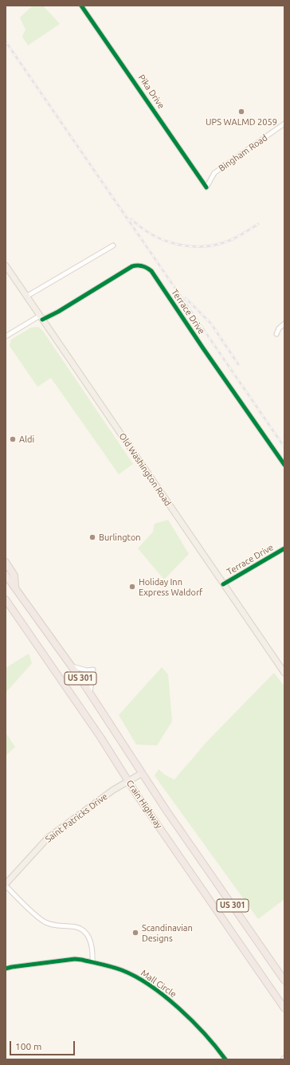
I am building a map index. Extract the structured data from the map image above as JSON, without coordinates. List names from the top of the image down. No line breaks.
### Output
{"streets":{"highway":["US 301","Crain Highway"],"main road":["Old Washington Road","Saint Patricks Drive"],"street":["Pika Drive","Bingham Road","Terrace Drive","Mall Circle"]},"crossings":[["Pika Drive","Bingham Road"],["Terrace Drive","Old Washington Road"],["Crain Highway","Saint Patricks Drive"]],"places":["UPS WALMD 2059","Aldi","Burlington","Holiday Inn Express Waldorf","Scandinavian Designs"],"scale_bar":"100 m"}
